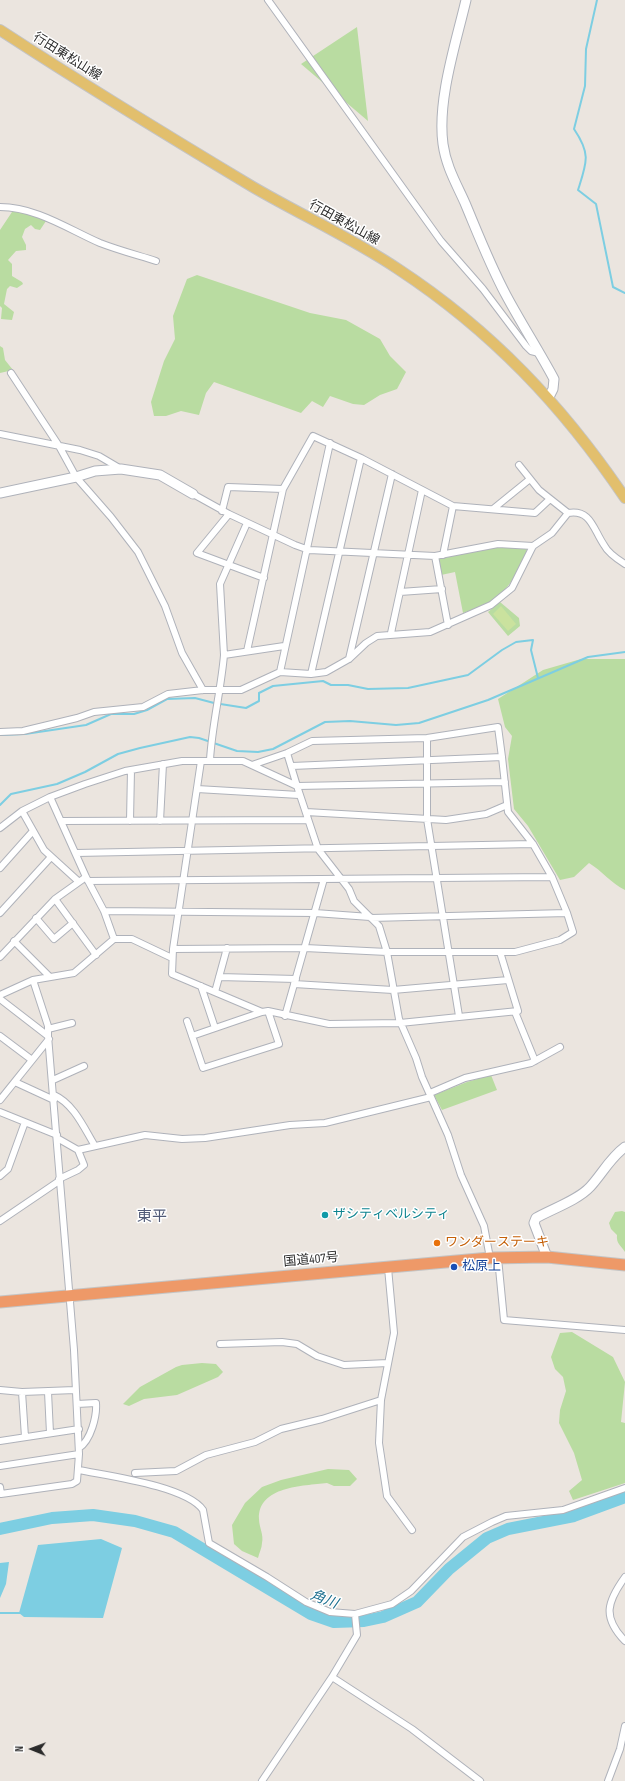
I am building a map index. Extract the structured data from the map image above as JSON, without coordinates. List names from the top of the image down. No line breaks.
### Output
{"streets":{"highway":["国道407号"],"main road":["行田東松山線"]},"districts":["東平"],"water":["角川"],"places":["ザシティベルシティ","ワンダーステーキ","松原上"],"north":"left"}
